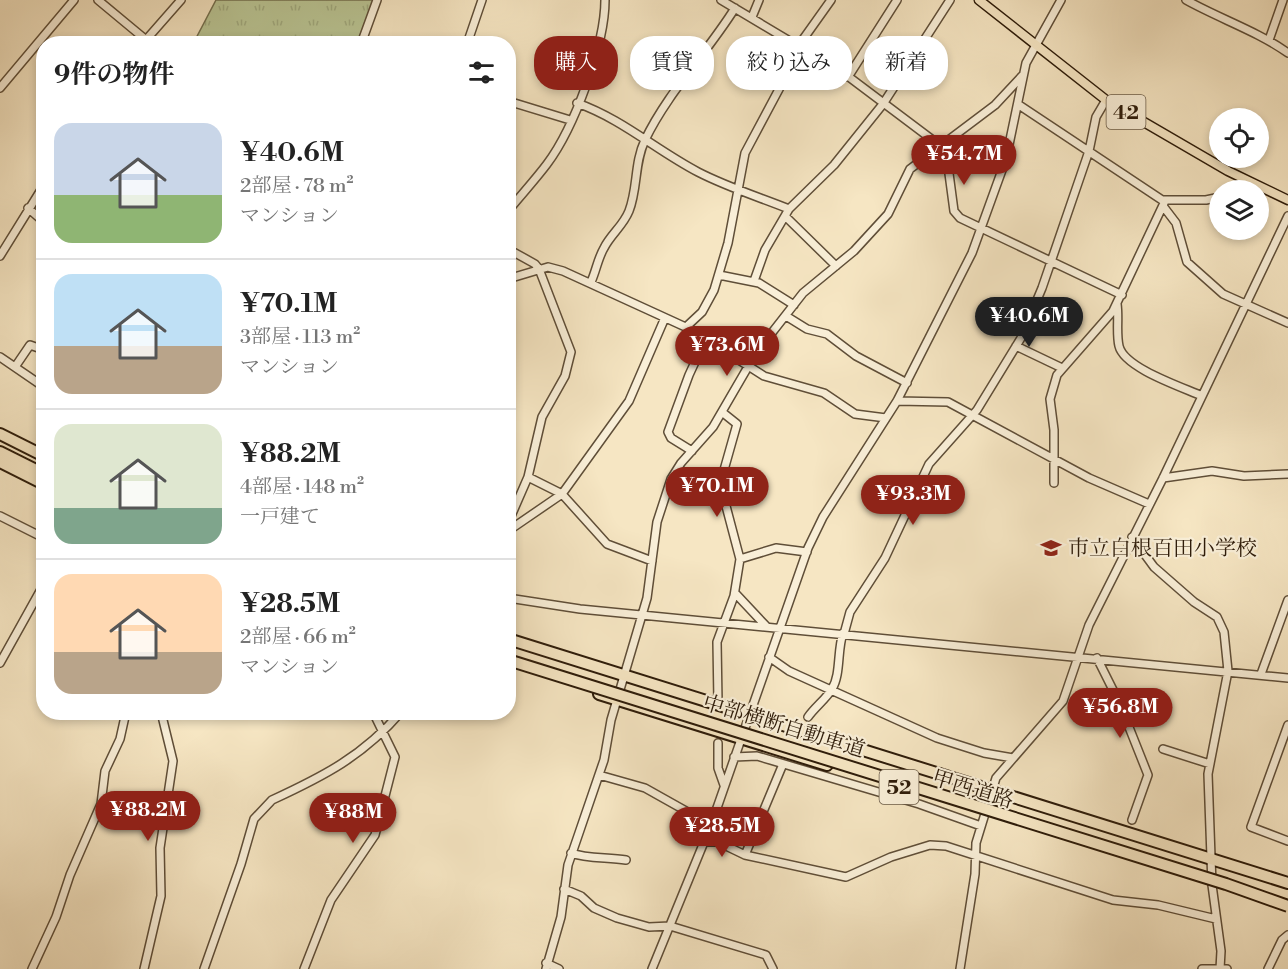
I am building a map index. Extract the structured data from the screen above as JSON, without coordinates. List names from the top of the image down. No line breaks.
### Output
{"streets":{"highway":["中部横断自動車道","52","甲西道路"],"main road":["42"]},"places":{"school or university":["市立白根百田小学校"]},"page":{"chip":["購入","賃貸","絞り込み","新着"],"heading":"9件の物件","list":[{"name":"¥40.6M","note":"2部屋 · 78 m² · マンション"},{"name":"¥70.1M","note":"3部屋 · 113 m² · マンション"},{"name":"¥88.2M","note":"4部屋 · 148 m² · 一戸建て"},{"name":"¥28.5M","note":"2部屋 · 66 m² · マンション"}],"price":["¥54.7M","¥40.6M","¥73.6M","¥70.1M","¥93.3M","¥56.8M","¥88.2M","¥88M","¥28.5M"]}}
